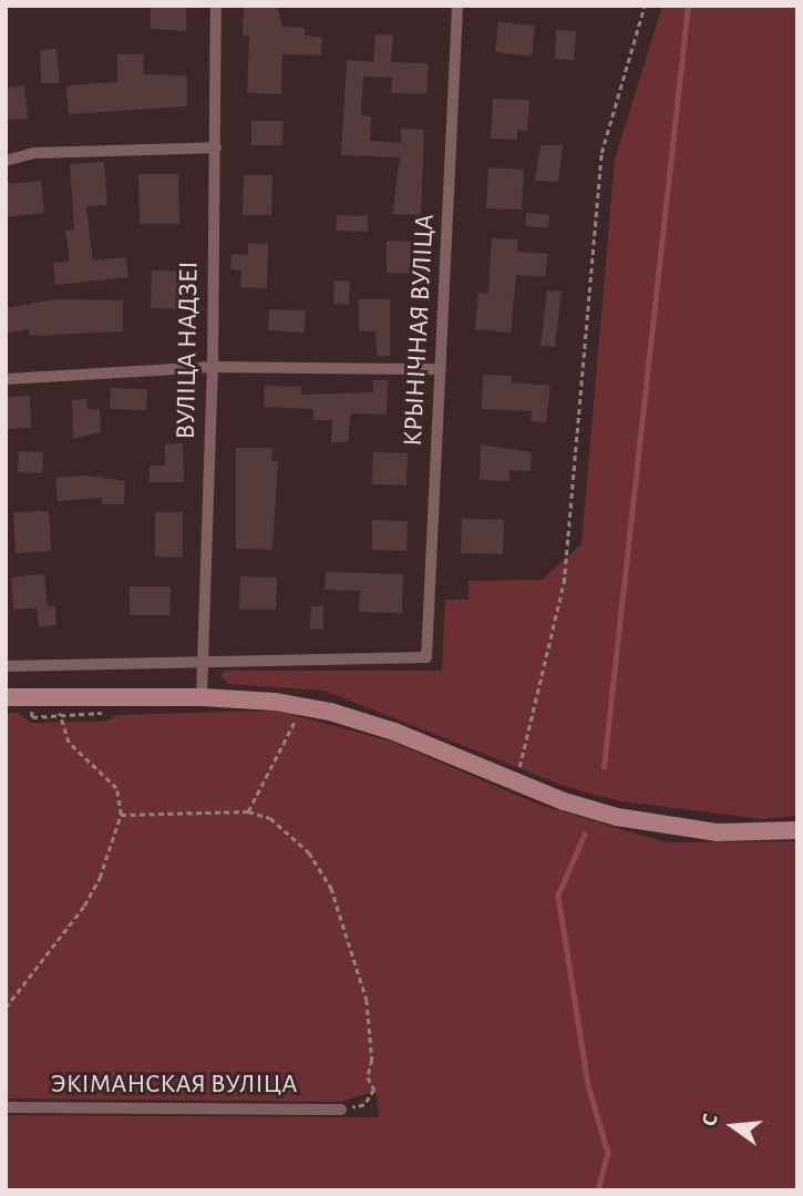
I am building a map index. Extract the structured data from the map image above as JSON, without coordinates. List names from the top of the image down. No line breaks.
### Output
{"streets":{"street":["КРЫНІЧНАЯ ВУЛІЦА","ВУЛІЦА НАДЗЕІ","ЭКІМАНСКАЯ ВУЛІЦА"]},"crossings":[["КРЫНІЧНАЯ ВУЛІЦА","ВУЛІЦА НАДЗЕІ"]],"north":"left"}
